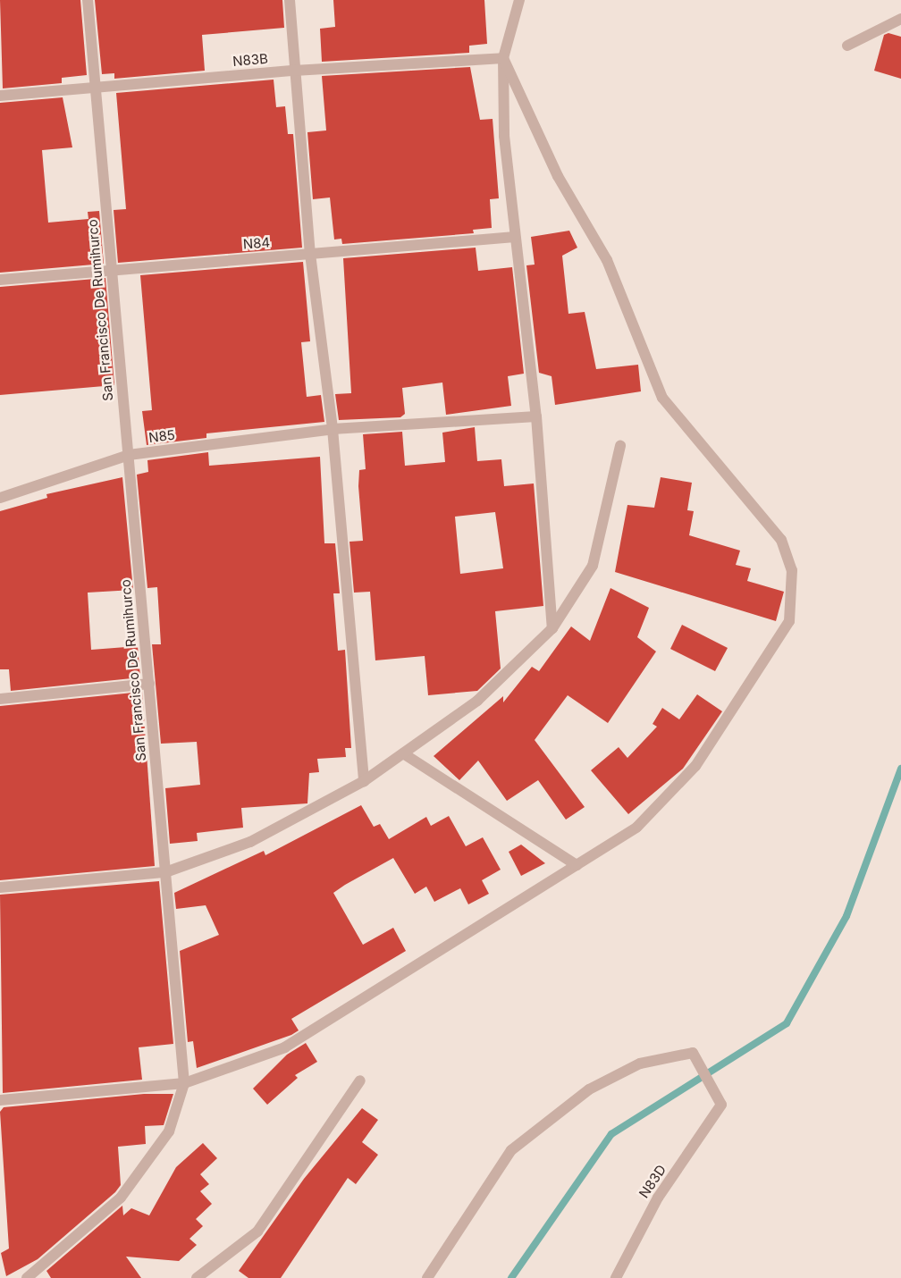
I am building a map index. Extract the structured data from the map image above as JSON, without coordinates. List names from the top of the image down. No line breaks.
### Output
{"streets":{"street":["N83B","N84","San Francisco De Rumihurco","N85","N83D"]},"crossings":[["N83B","San Francisco De Rumihurco"],["N84","San Francisco De Rumihurco"],["San Francisco De Rumihurco","N85"]]}
